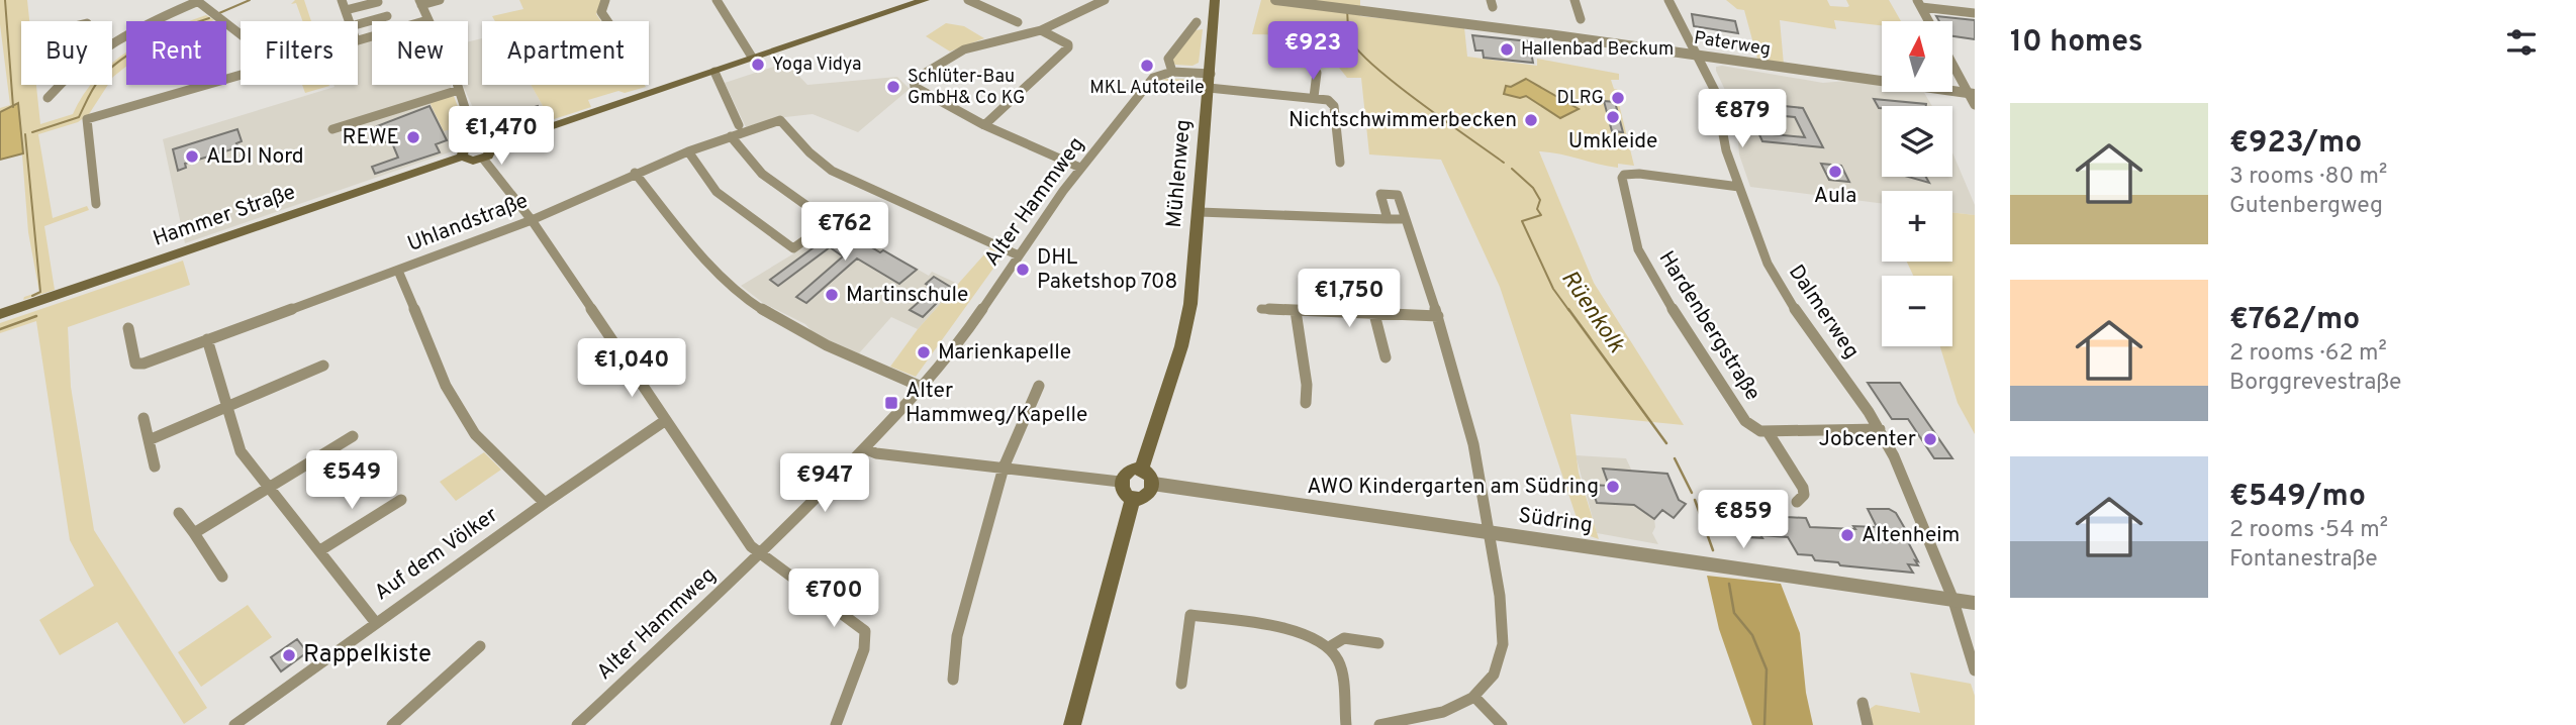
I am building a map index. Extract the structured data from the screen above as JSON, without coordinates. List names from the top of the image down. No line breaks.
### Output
{"streets":{"main road":["Mühlenweg","Hammer Straße"],"street":["Paterweg","Alter Hammweg","Uhlandstraße","Dalmerweg","Hardenbergstraße","Südring","Auf dem Völker"]},"crossings":[["Paterweg","Dalmerweg"],["Mühlenweg","Südring"],["Alter Hammweg","Uhlandstraße"],["Dalmerweg","Hardenbergstraße"],["Dalmerweg","Südring"]],"water":["Rüenkolk"],"places":{"other":["Hallenbad Beckum","Yoga Vidya","MKL Autoteile","Schlüter-Bau GmbH& Co KG","DLRG","Umkleide","Nichtschwimmerbecken","REWE","ALDI Nord","Aula","DHL Paketshop 708","Martinschule","Marienkapelle","Jobcenter","AWO Kindergarten am Südring","Altenheim","Rappelkiste"],"transit":["Alter Hammweg/Kapelle"]},"north":"top","page":{"heading":"10 homes","map_buttons":["+","−"],"price":["€923","€879","€1,470","€762","€1,750","€1,040","€549","€947","€859","€700"],"chip":["Buy","Rent","Filters","New","Apartment"],"list":[{"name":"€923/mo","note":"3 rooms · 80 m² · Gutenbergweg"},{"name":"€762/mo","note":"2 rooms · 62 m² · Borggrevestraße"},{"name":"€549/mo","note":"2 rooms · 54 m² · Fontanestraße"}]}}
